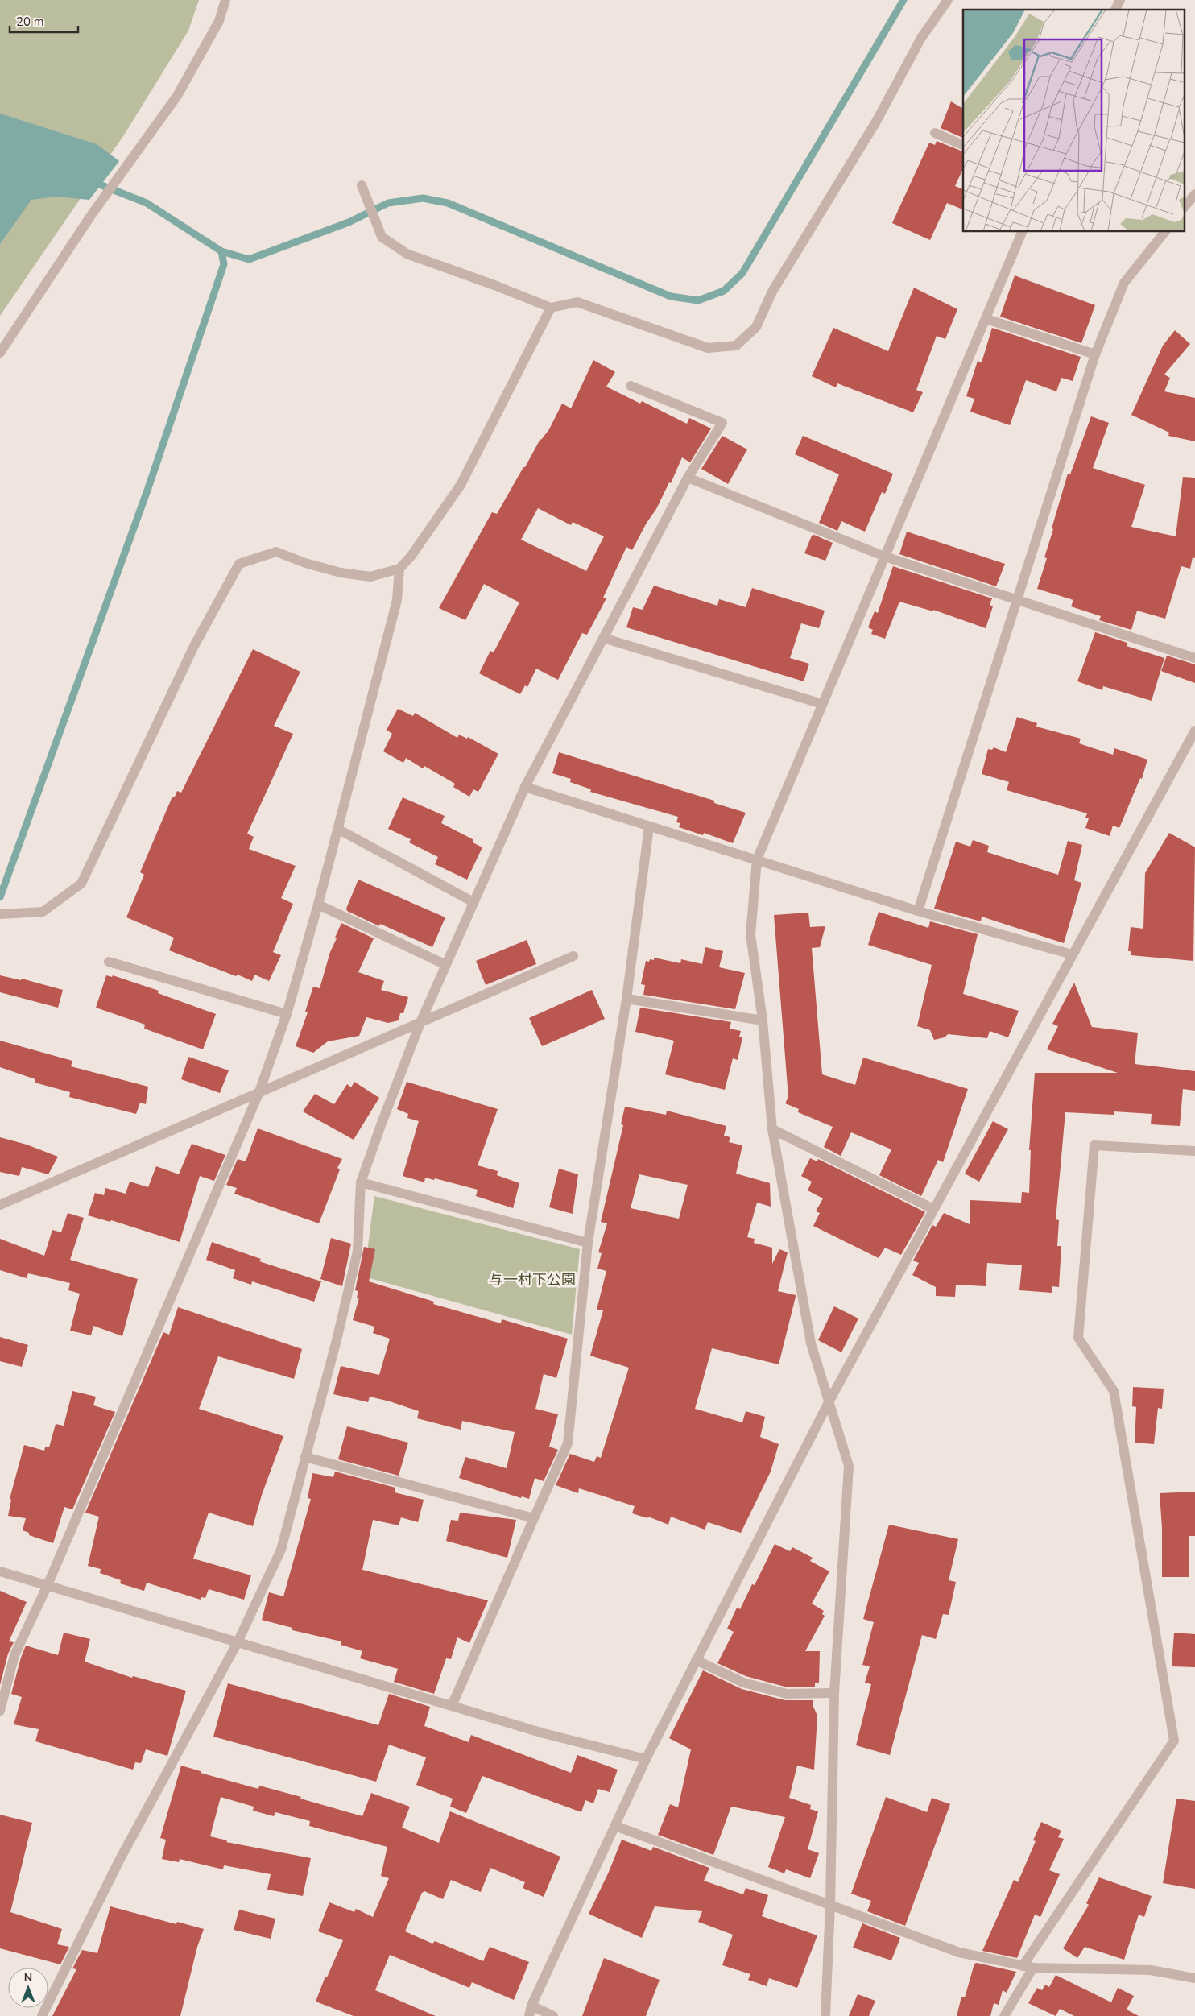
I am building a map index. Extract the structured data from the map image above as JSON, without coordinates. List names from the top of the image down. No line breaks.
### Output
{"parks":["与一村下公園"],"scale_bar":"20 m","north":"top"}
